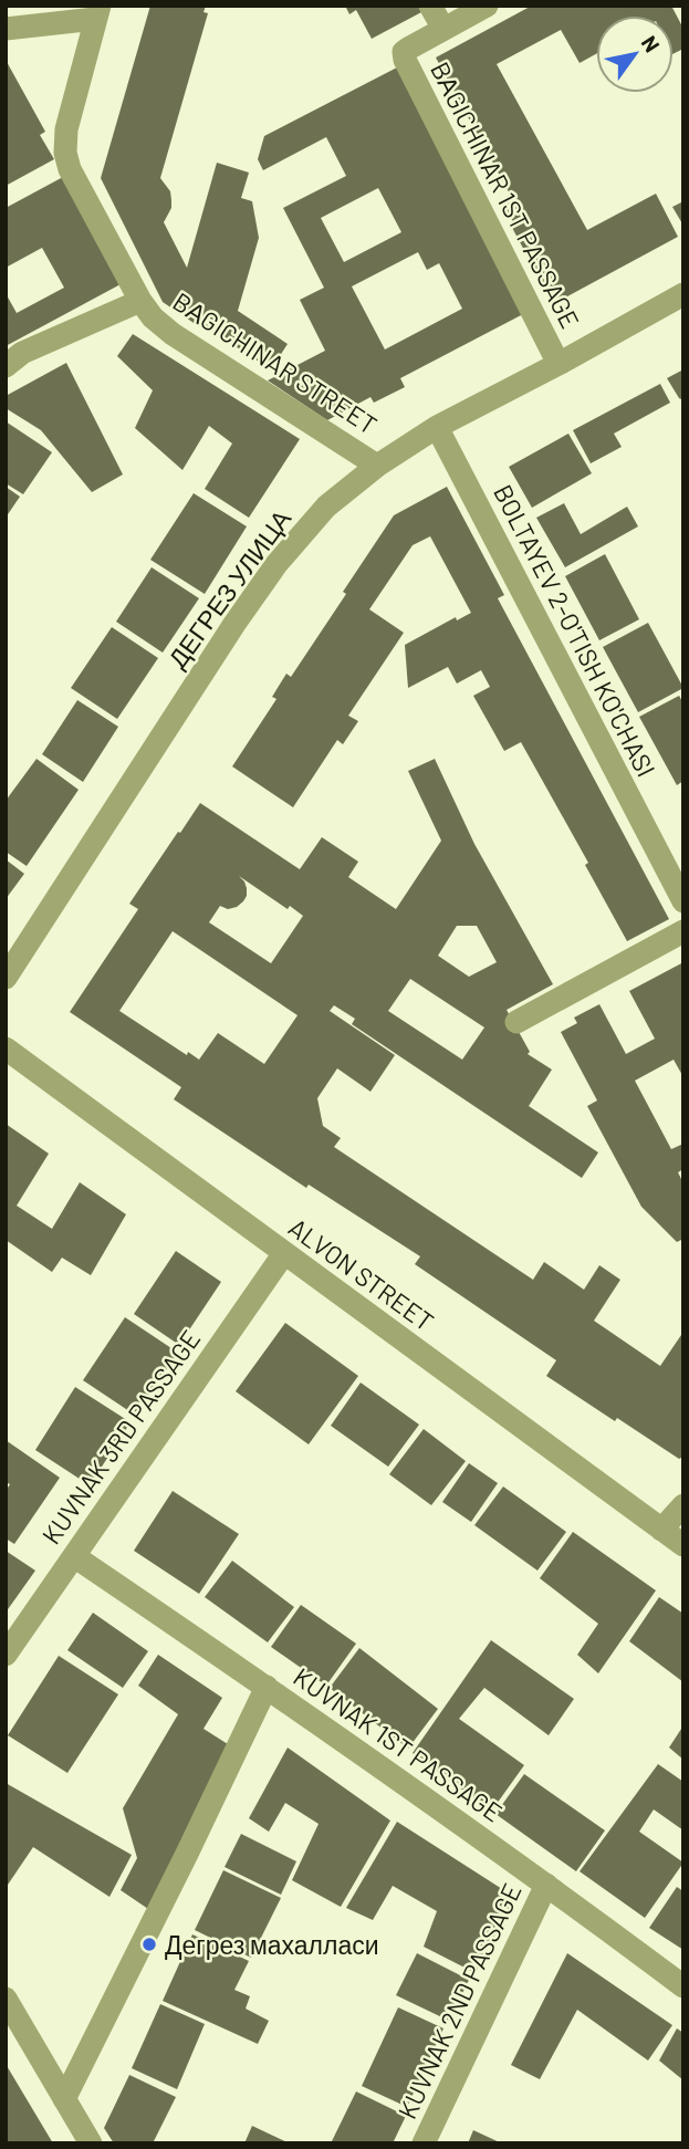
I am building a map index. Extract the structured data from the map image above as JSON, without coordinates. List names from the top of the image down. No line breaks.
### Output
{"streets":{"street":["BАGICHINAR 1ST PASSAGE","BАGICHINAR STREET","ДЕГРЕЗ УЛИЦА","BOLTAYEV 2-O'TISH KO'CHASI","ALVON STREET","KUVNAK 3RD PASSAGE","KUVNAK 1ST PASSAGE","KUVNAK 2ND PASSAGE"]},"crossings":[["BАGICHINAR 1ST PASSAGE","ДЕГРЕЗ УЛИЦА"],["BАGICHINAR STREET","ДЕГРЕЗ УЛИЦА"],["ДЕГРЕЗ УЛИЦА","BOLTAYEV 2-O'TISH KO'CHASI"],["ALVON STREET","KUVNAK 3RD PASSAGE"],["KUVNAK 3RD PASSAGE","KUVNAK 1ST PASSAGE"],["KUVNAK 1ST PASSAGE","KUVNAK 2ND PASSAGE"]],"places":["Дегрез махалласи"],"north":"top right"}
